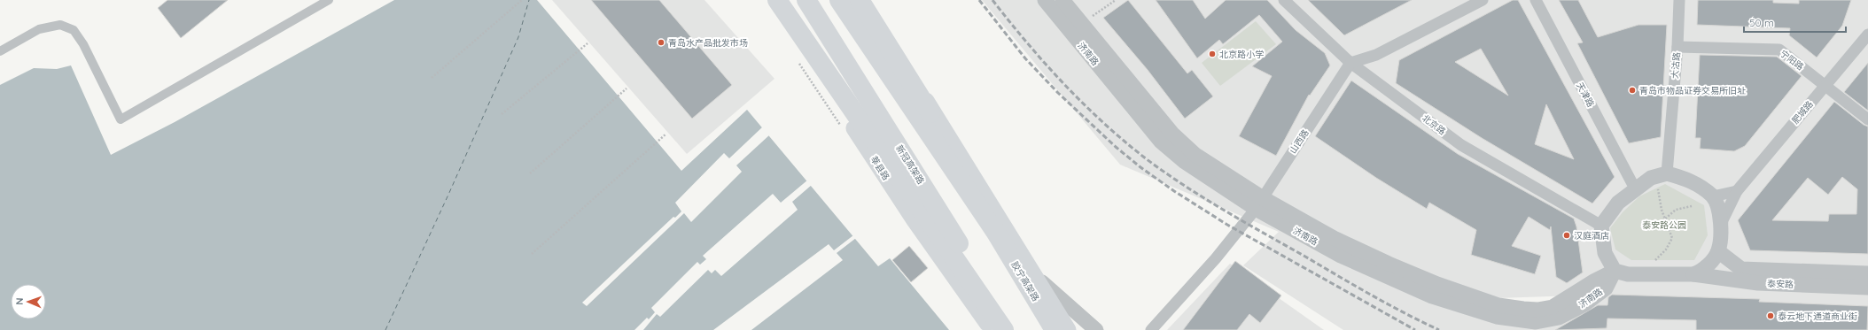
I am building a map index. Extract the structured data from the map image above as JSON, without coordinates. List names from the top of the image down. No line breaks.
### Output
{"streets":{"highway":["新冠高架路","胶宁高架路"],"main road":["莘县路"],"street":["济南路","宁阳路","大沽路","天津路","肥城路","北京路","山西路","泰安路"]},"crossings":[["济南路","大沽路"],["济南路","天津路"],["济南路","肥城路"],["济南路","北京路"],["济南路","山西路"],["济南路","泰安路"],["宁阳路","大沽路"],["宁阳路","肥城路"],["大沽路","天津路"],["大沽路","肥城路"],["大沽路","北京路"],["大沽路","泰安路"],["天津路","肥城路"],["天津路","北京路"],["天津路","泰安路"],["肥城路","北京路"],["肥城路","泰安路"],["北京路","山西路"],["北京路","泰安路"]],"parks":["泰安路公园"],"places":["青岛水产品批发市场","北京路小学","青岛市物品证券交易所旧址","汉庭酒店","泰云地下通道商业街"],"scale_bar":"50 m","north":"left"}
